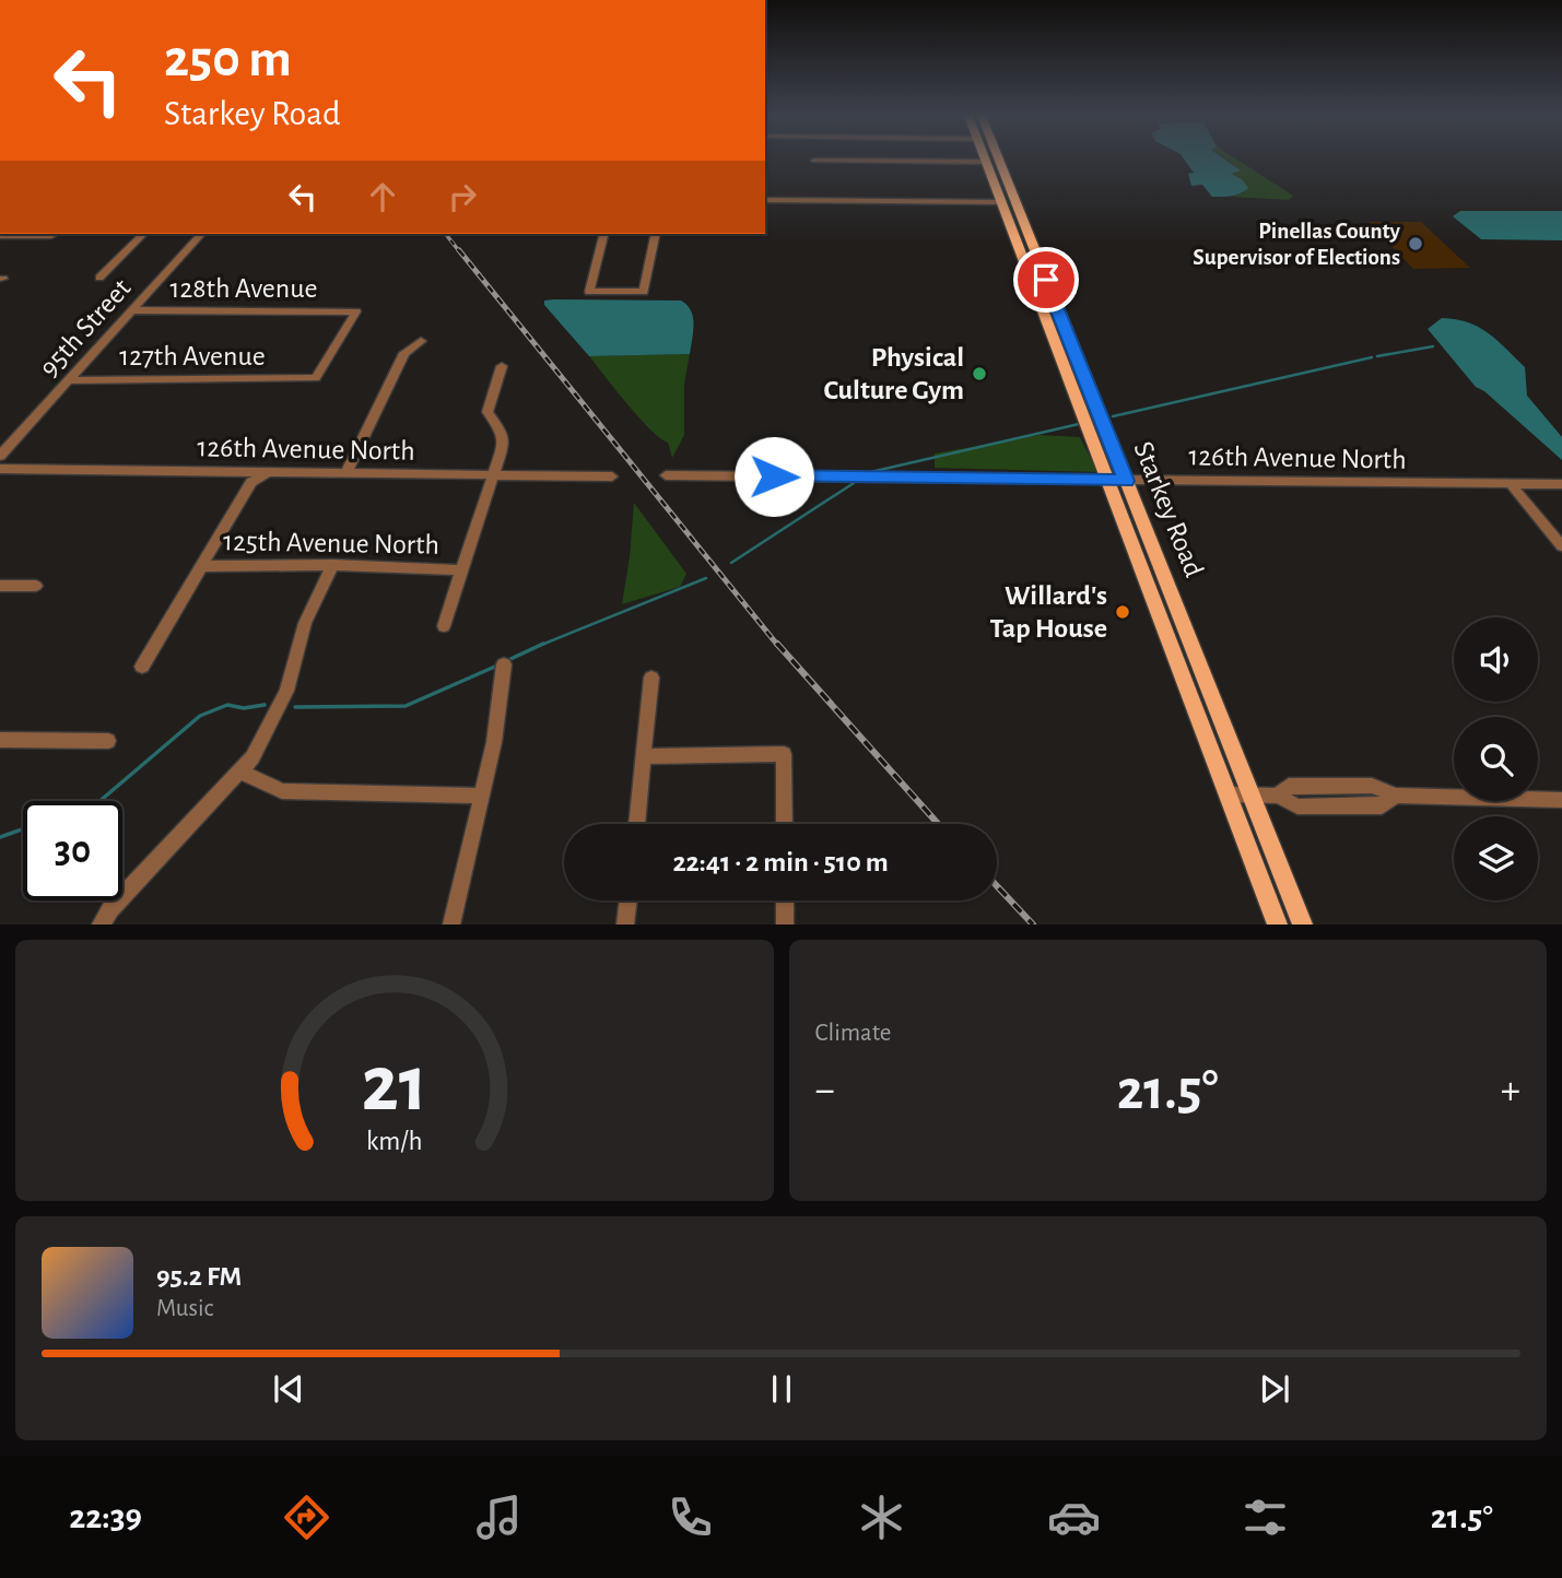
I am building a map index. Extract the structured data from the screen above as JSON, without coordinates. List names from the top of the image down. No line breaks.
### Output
{"streets":{"main road":["Starkey Road"],"street":["128th Avenue","95th Street","127th Avenue","126th Avenue North","125th Avenue North"]},"crossings":[["128th Avenue","95th Street"],["128th Avenue","127th Avenue"],["95th Street","127th Avenue"],["126th Avenue North","Starkey Road"]],"places":["Pinellas County Supervisor of Elections","Physical Culture Gym","Willard's Tap House"],"page":{"turn":["250 m","Starkey Road"],"limit":"30","trip":"22:41 · 2 min · 510 m","tile":"Climate","heat":["−","21.5°","+"],"song":["95.2 FM","Music"],"tabs":["22:39","21.5°"],"gauge":["21","km/h"]}}
